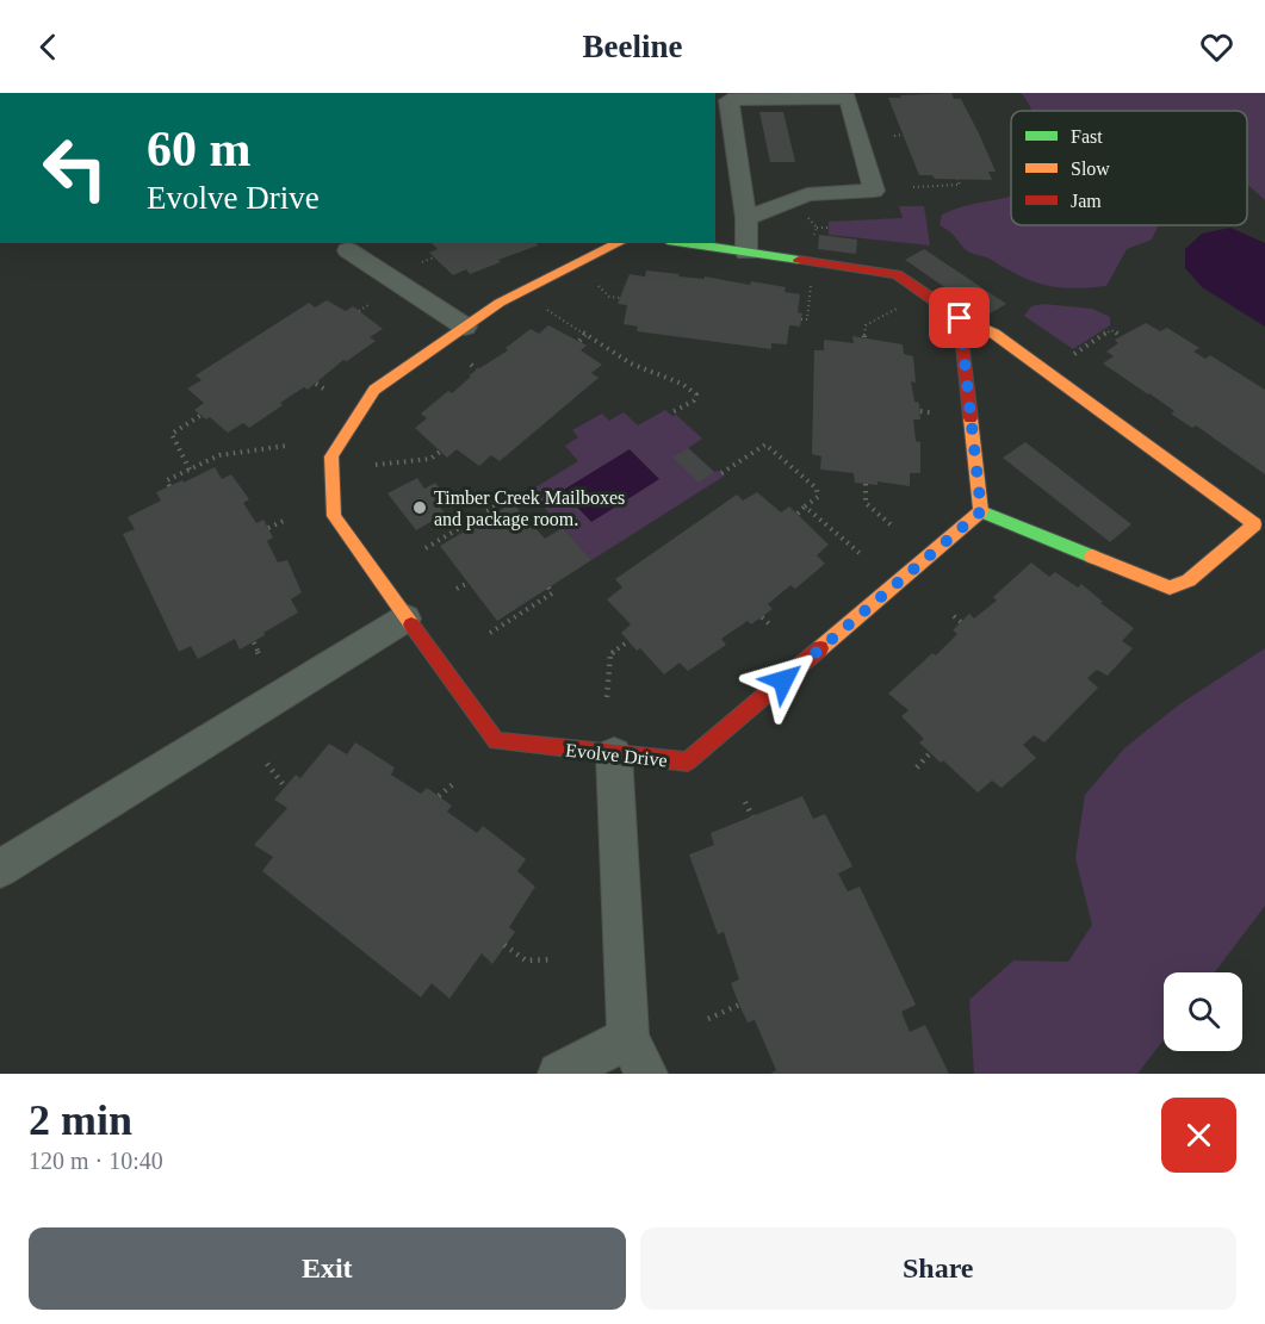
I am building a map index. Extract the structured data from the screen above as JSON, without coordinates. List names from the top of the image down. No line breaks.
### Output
{"streets":{"street":["Evolve Drive"]},"places":["Timber Creek Mailboxes and package room."],"legend":["Fast","Slow","Jam"],"page":{"header":"Beeline","turn":["60 m","Evolve Drive"],"heading":["2 min","120 m · 10:40"],"buttons":["Exit","Share"]}}
